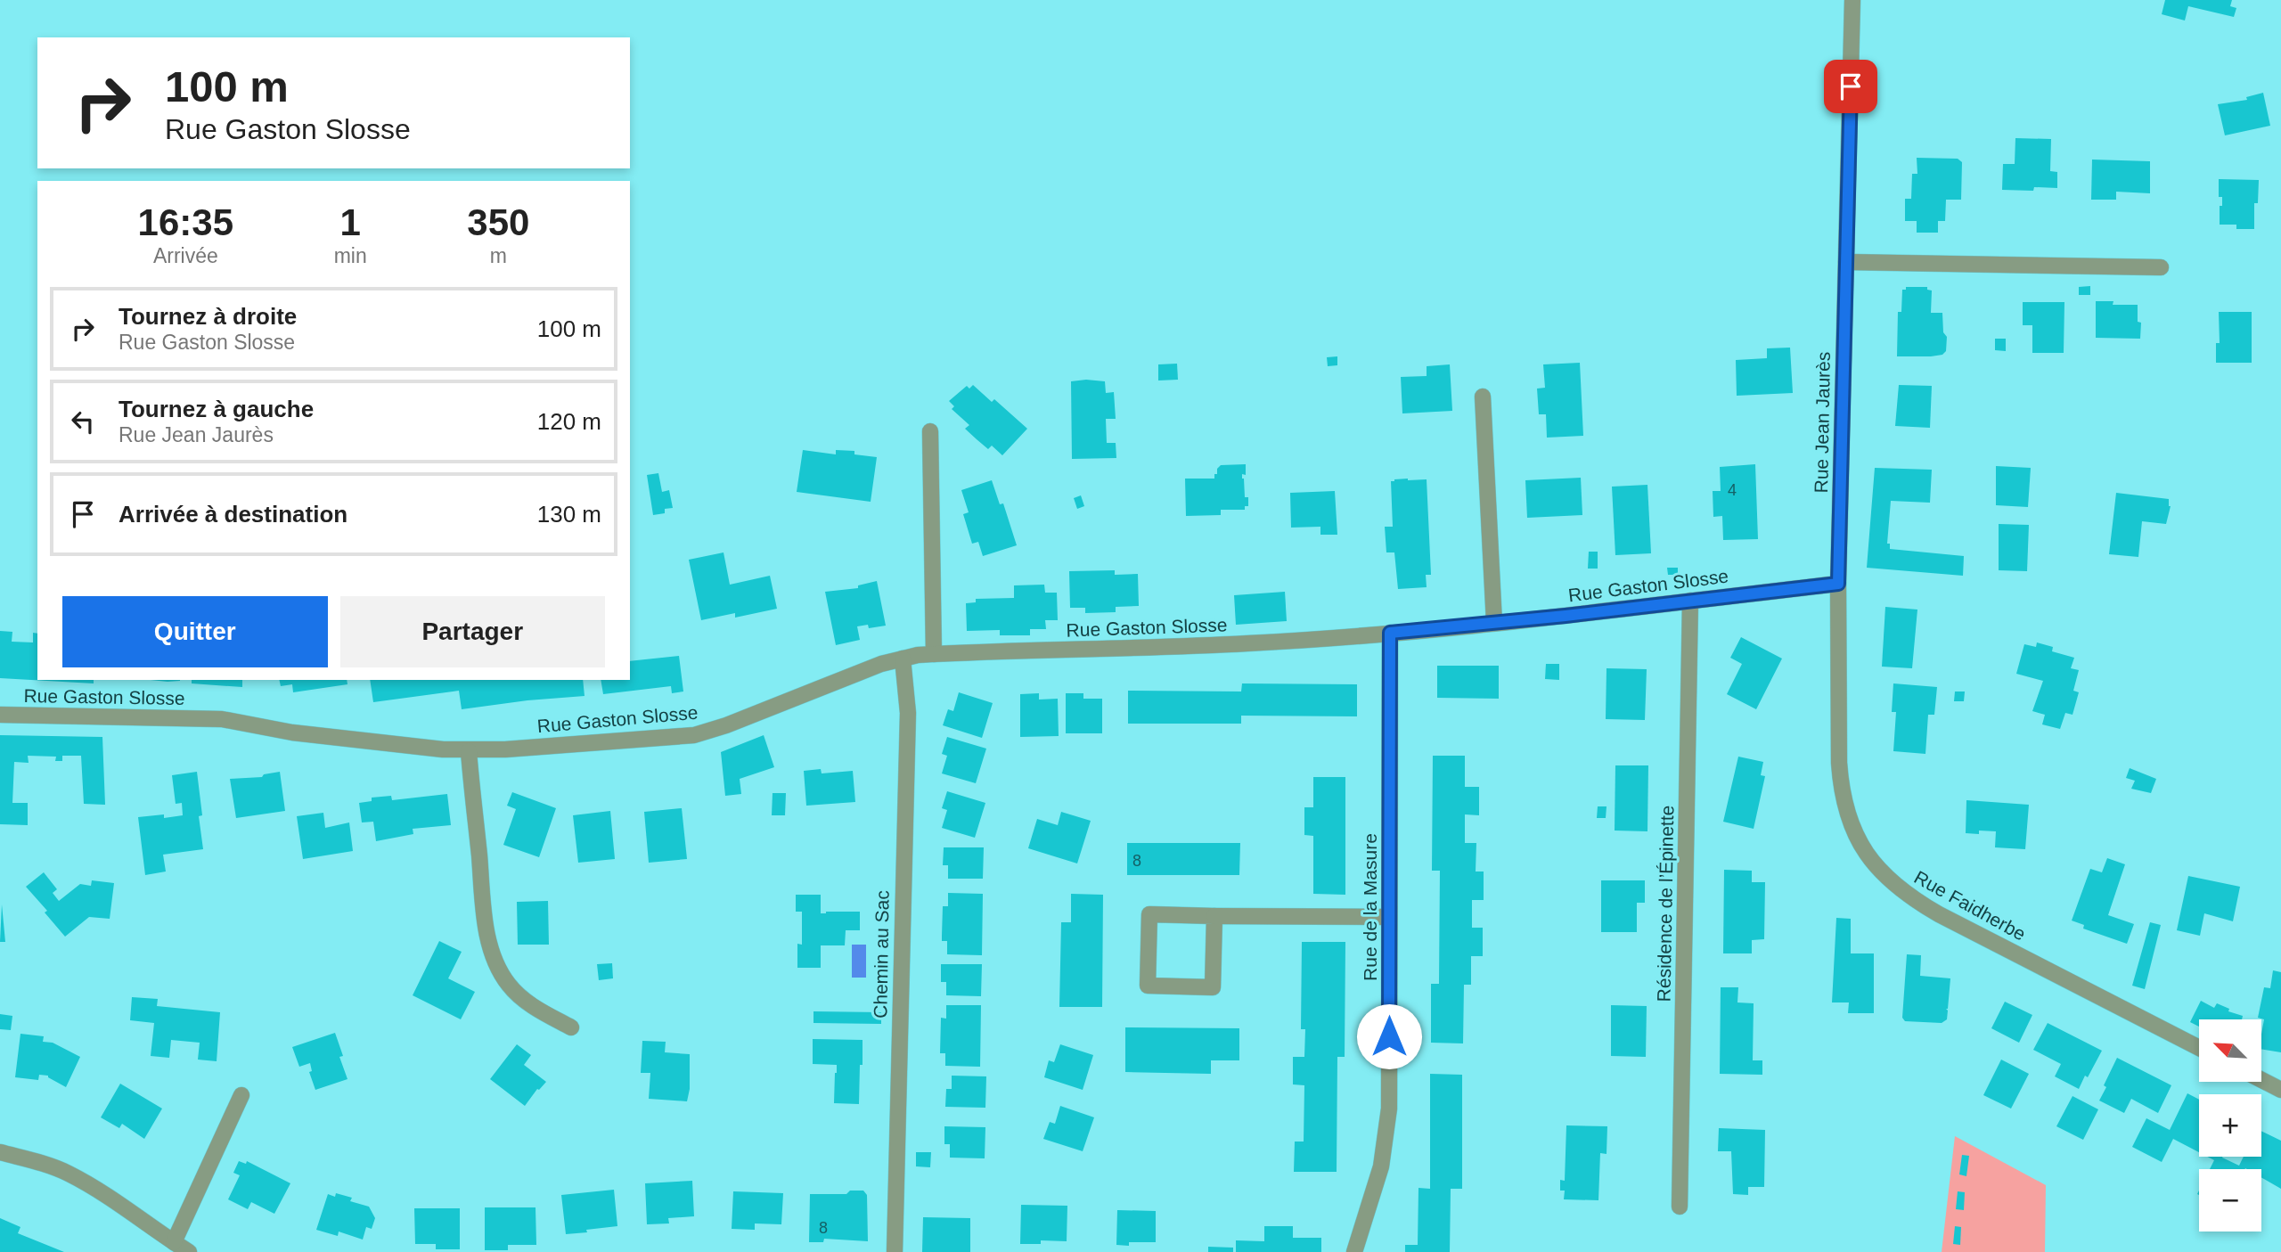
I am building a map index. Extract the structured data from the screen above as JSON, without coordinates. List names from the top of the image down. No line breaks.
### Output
{"streets":{"street":["Rue Jean Jaurès","Rue Gaston Slosse","Résidence de l’Épinette","Rue Faidherbe","Rue de la Masure","Chemin au Sac"]},"crossings":[["Rue Jean Jaurès","Rue Gaston Slosse"],["Rue Jean Jaurès","Rue Faidherbe"],["Rue Gaston Slosse","Résidence de l’Épinette"],["Rue Gaston Slosse","Rue Faidherbe"],["Rue Gaston Slosse","Rue de la Masure"],["Rue Gaston Slosse","Chemin au Sac"]],"house_numbers":["4","8","8"],"north":"top left","page":{"turn":["100 m","Rue Gaston Slosse"],"eta":["16:35","Arrivée","1","min","350","m"],"list":[{"name":"Tournez à droite","note":"Rue Gaston Slosse","value":"100 m"},{"name":"Tournez à gauche","note":"Rue Jean Jaurès","value":"120 m"},{"name":"Arrivée à destination","value":"130 m"}],"buttons":["Quitter","Partager"],"map_buttons":["+","−"]}}
